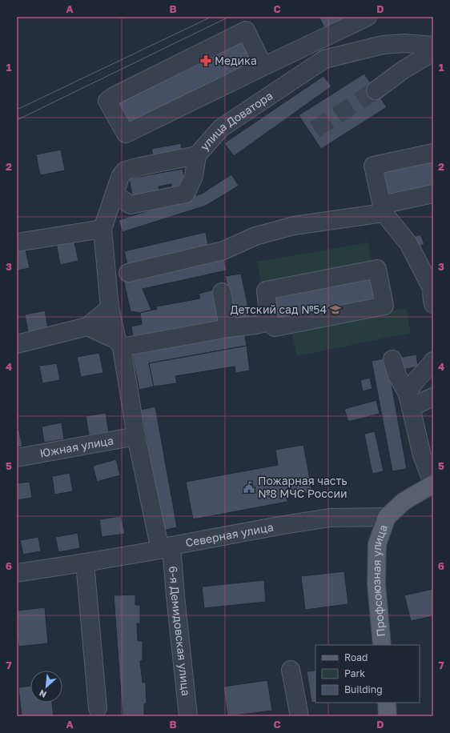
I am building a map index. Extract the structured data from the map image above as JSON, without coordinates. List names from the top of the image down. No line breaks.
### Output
{"streets":{"main road":["Профсоюзная улица"],"street":["улица Доватора","Южная улица","Северная улица","6-я Демидовская улица"]},"crossings":[["улица Доватора","6-я Демидовская улица"],["Южная улица","6-я Демидовская улица"],["Северная улица","Профсоюзная улица"],["Северная улица","6-я Демидовская улица"]],"places":{"pharmacy":["Медика"],"school or university":["Детский сад №54"],"public building":["Пожарная часть №8 МЧС России"]},"legend":["Road","Park","Building"],"north":"bottom left","grid":{"columns":["A","B","C","D"],"rows":["1","2","3","4","5","6","7"]}}
